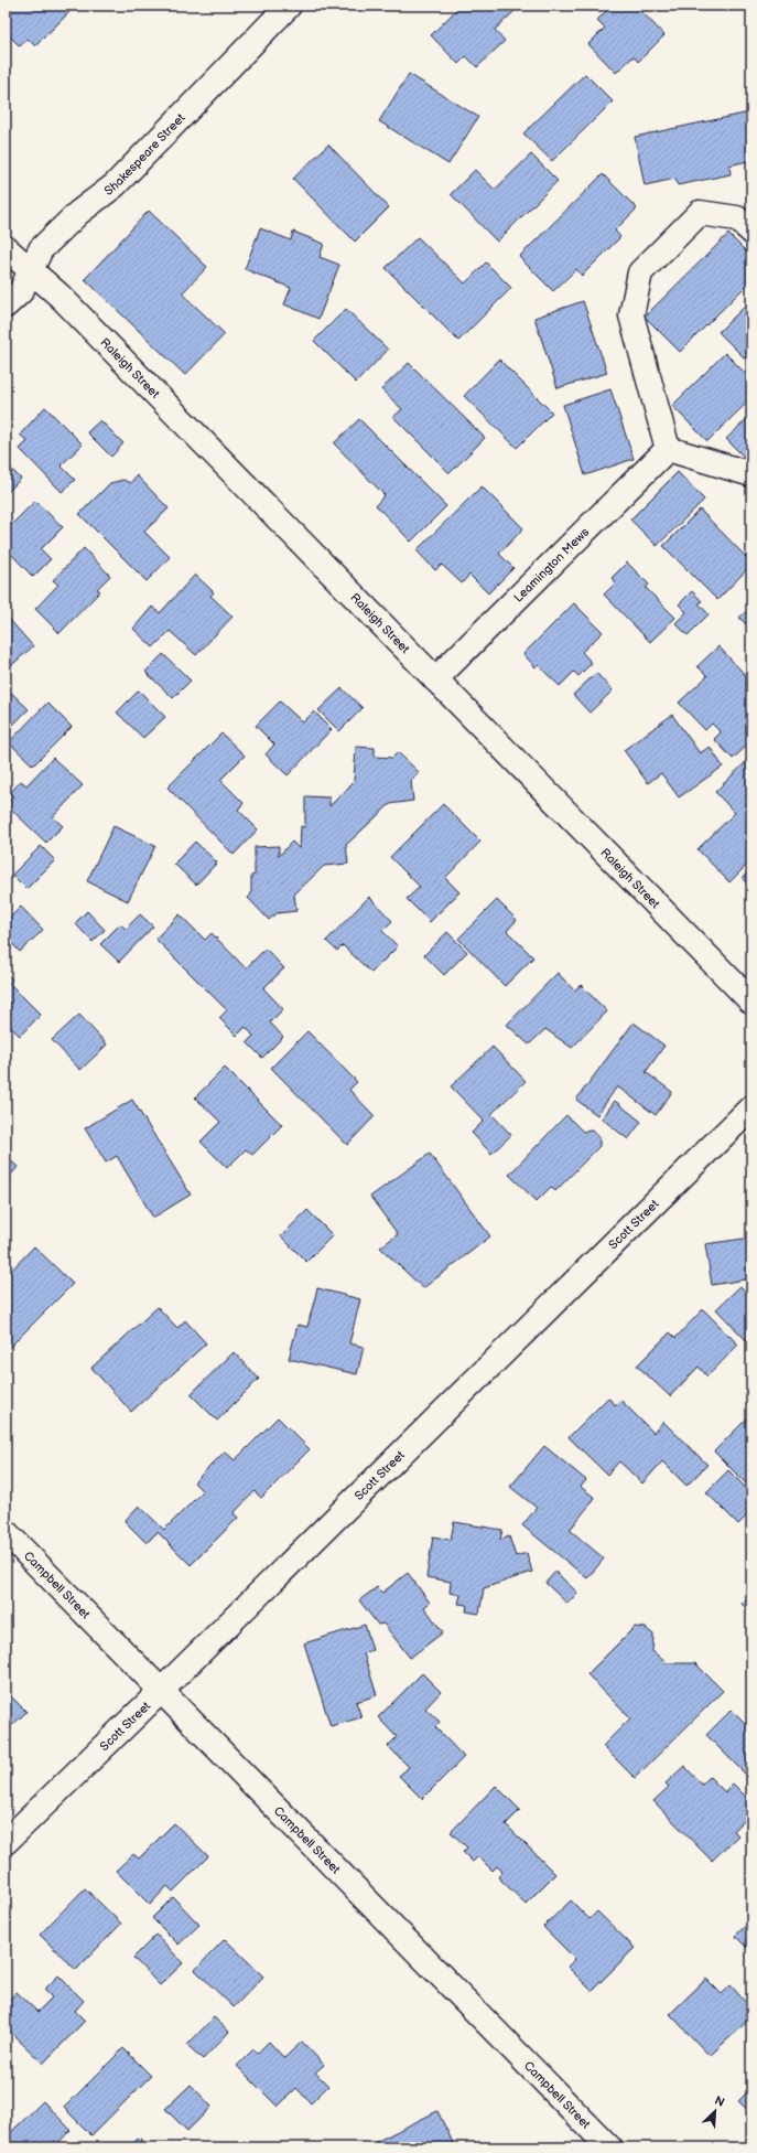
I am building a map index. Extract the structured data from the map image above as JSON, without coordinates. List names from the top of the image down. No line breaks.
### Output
{"streets":{"street":["Shakespeare Street","Raleigh Street","Leamington Mews","Scott Street","Campbell Street"]},"crossings":[["Shakespeare Street","Raleigh Street"],["Raleigh Street","Leamington Mews"],["Scott Street","Campbell Street"]],"north":"top right"}
